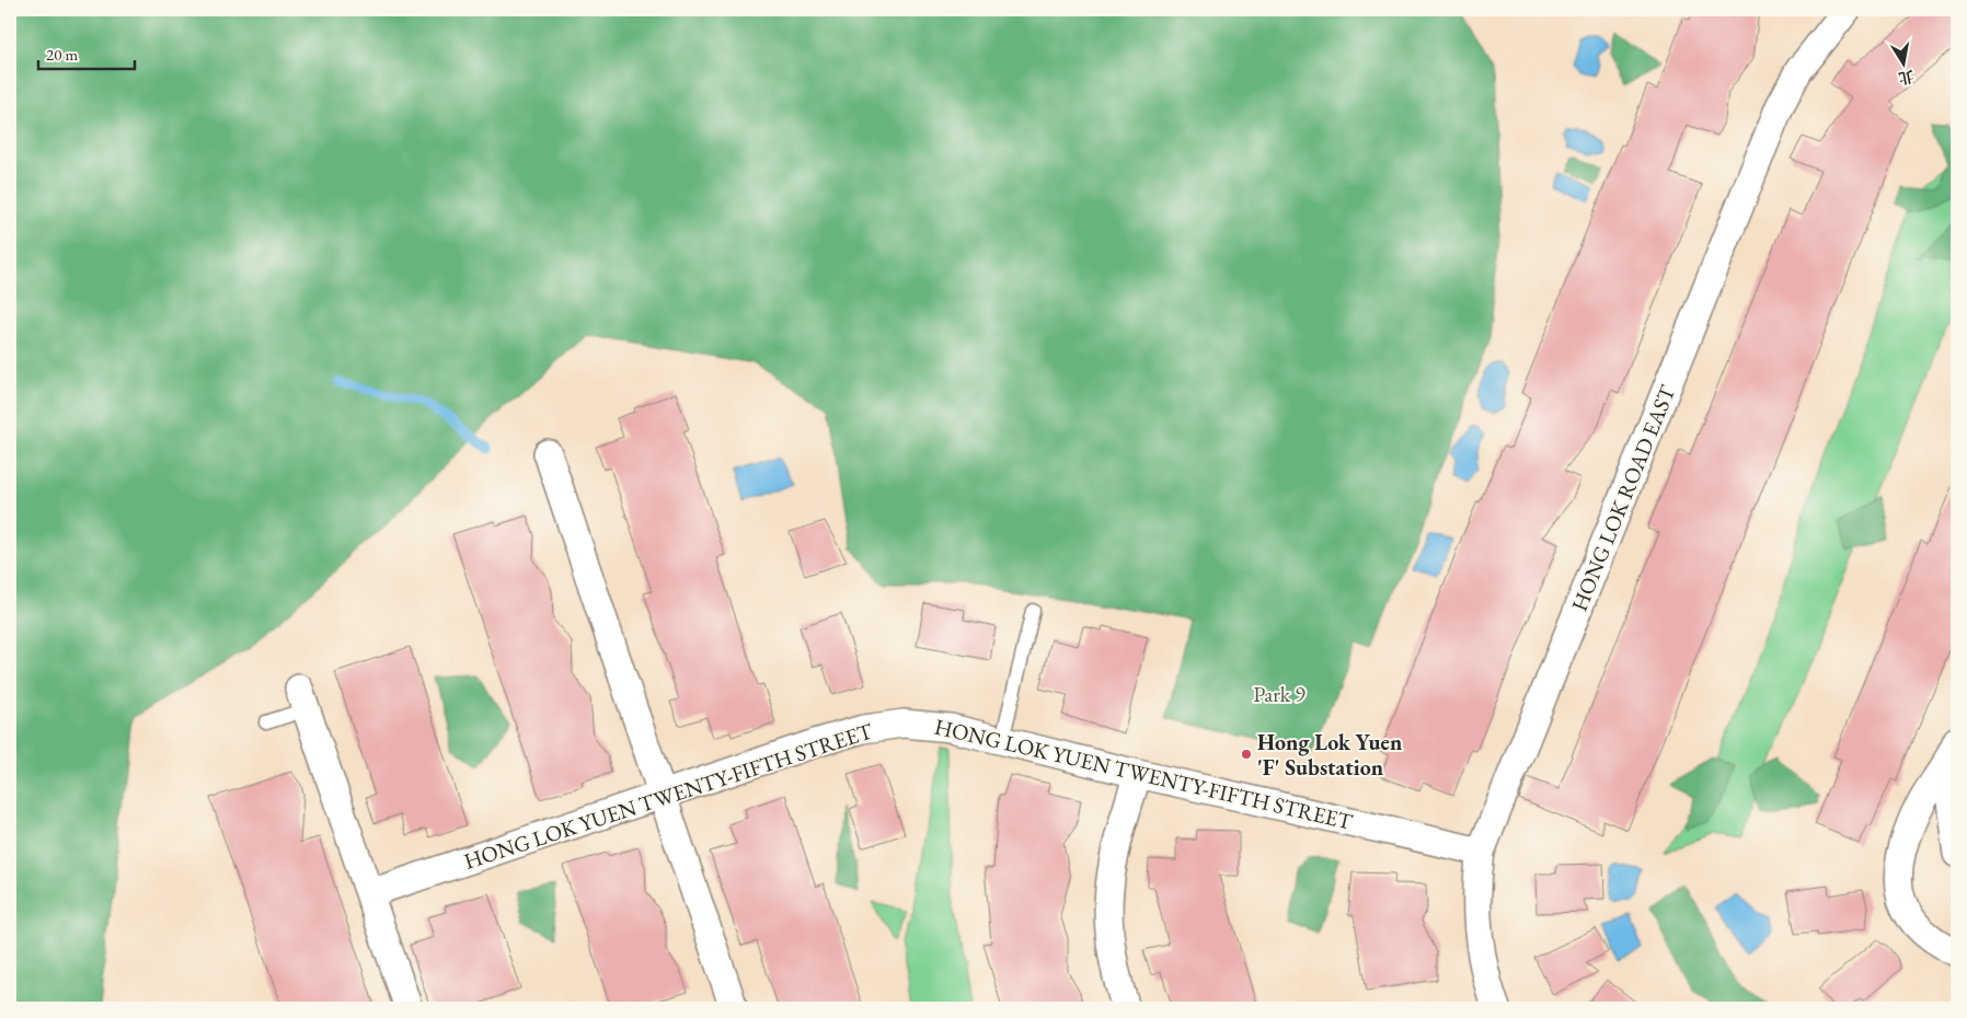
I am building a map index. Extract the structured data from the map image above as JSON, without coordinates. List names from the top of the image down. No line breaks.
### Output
{"streets":{"street":["HONG LOK ROAD EAST","HONG LOK YUEN TWENTY-FIFTH STREET"]},"crossings":[["HONG LOK ROAD EAST","HONG LOK YUEN TWENTY-FIFTH STREET"]],"parks":["Park 9"],"places":["Hong Lok Yuen 'F' Substation"],"scale_bar":"20 m","north":"bottom"}
